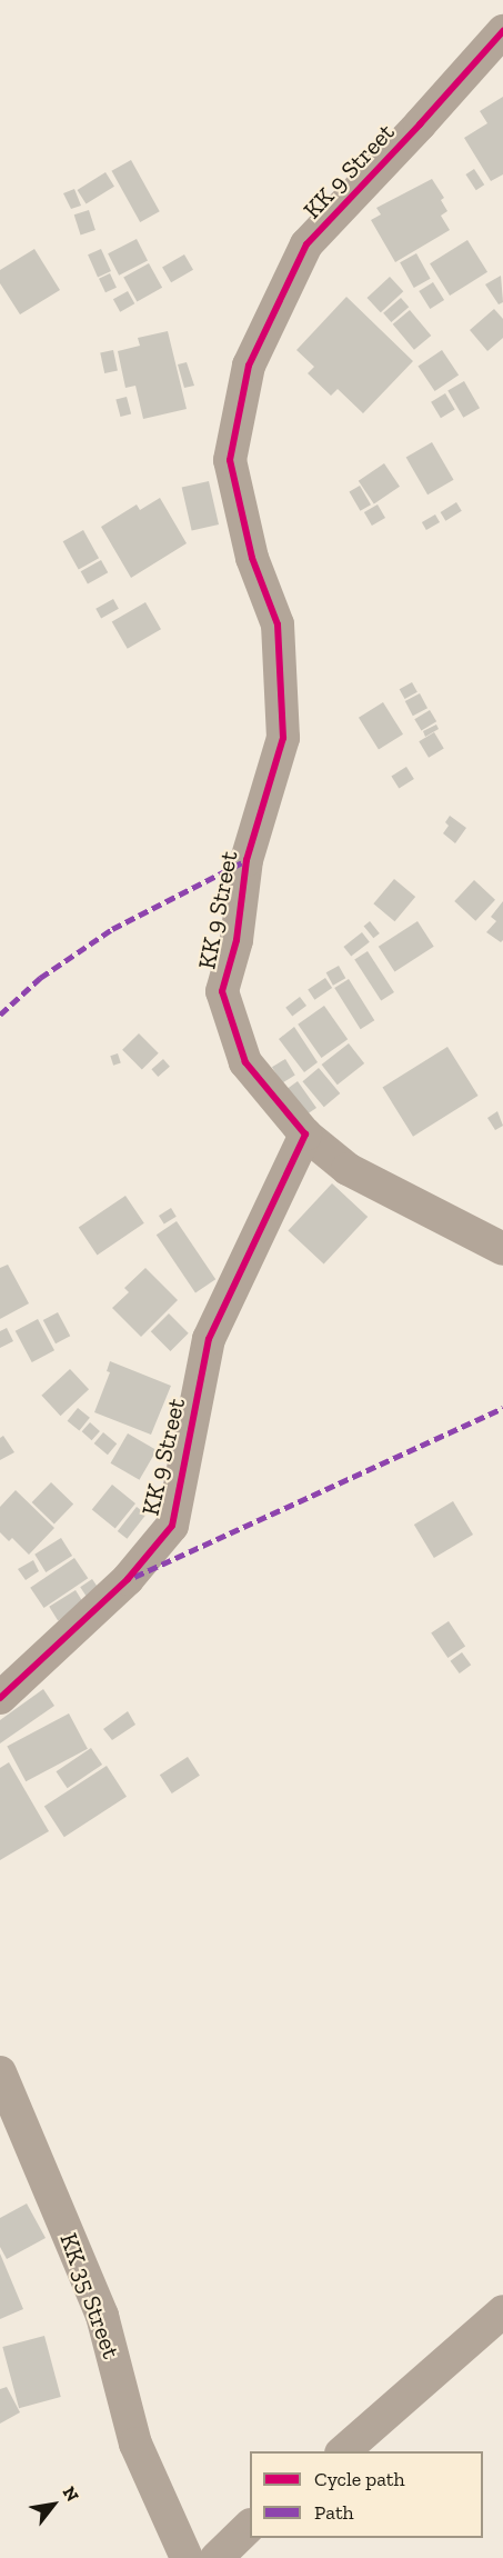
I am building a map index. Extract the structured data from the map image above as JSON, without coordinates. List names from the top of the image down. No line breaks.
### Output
{"streets":{"street":["KK 9 Street","KK 35 Street"]},"legend":["Cycle path","Path"],"north":"top right"}
